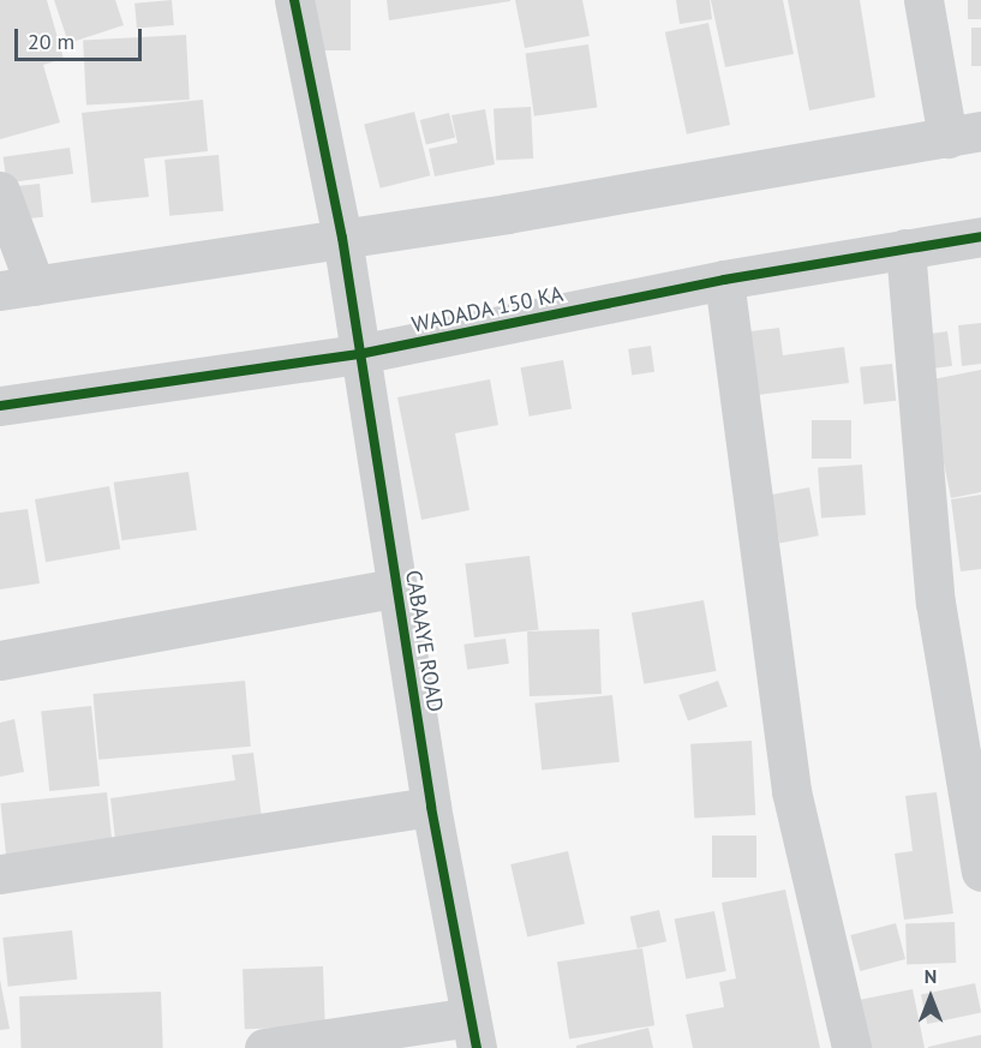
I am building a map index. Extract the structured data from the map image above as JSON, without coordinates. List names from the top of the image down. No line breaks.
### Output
{"streets":{"street":["WADADA 150 KA","CABAAYE ROAD"]},"crossings":[["WADADA 150 KA","CABAAYE ROAD"]],"scale_bar":"20 m","north":"top"}
